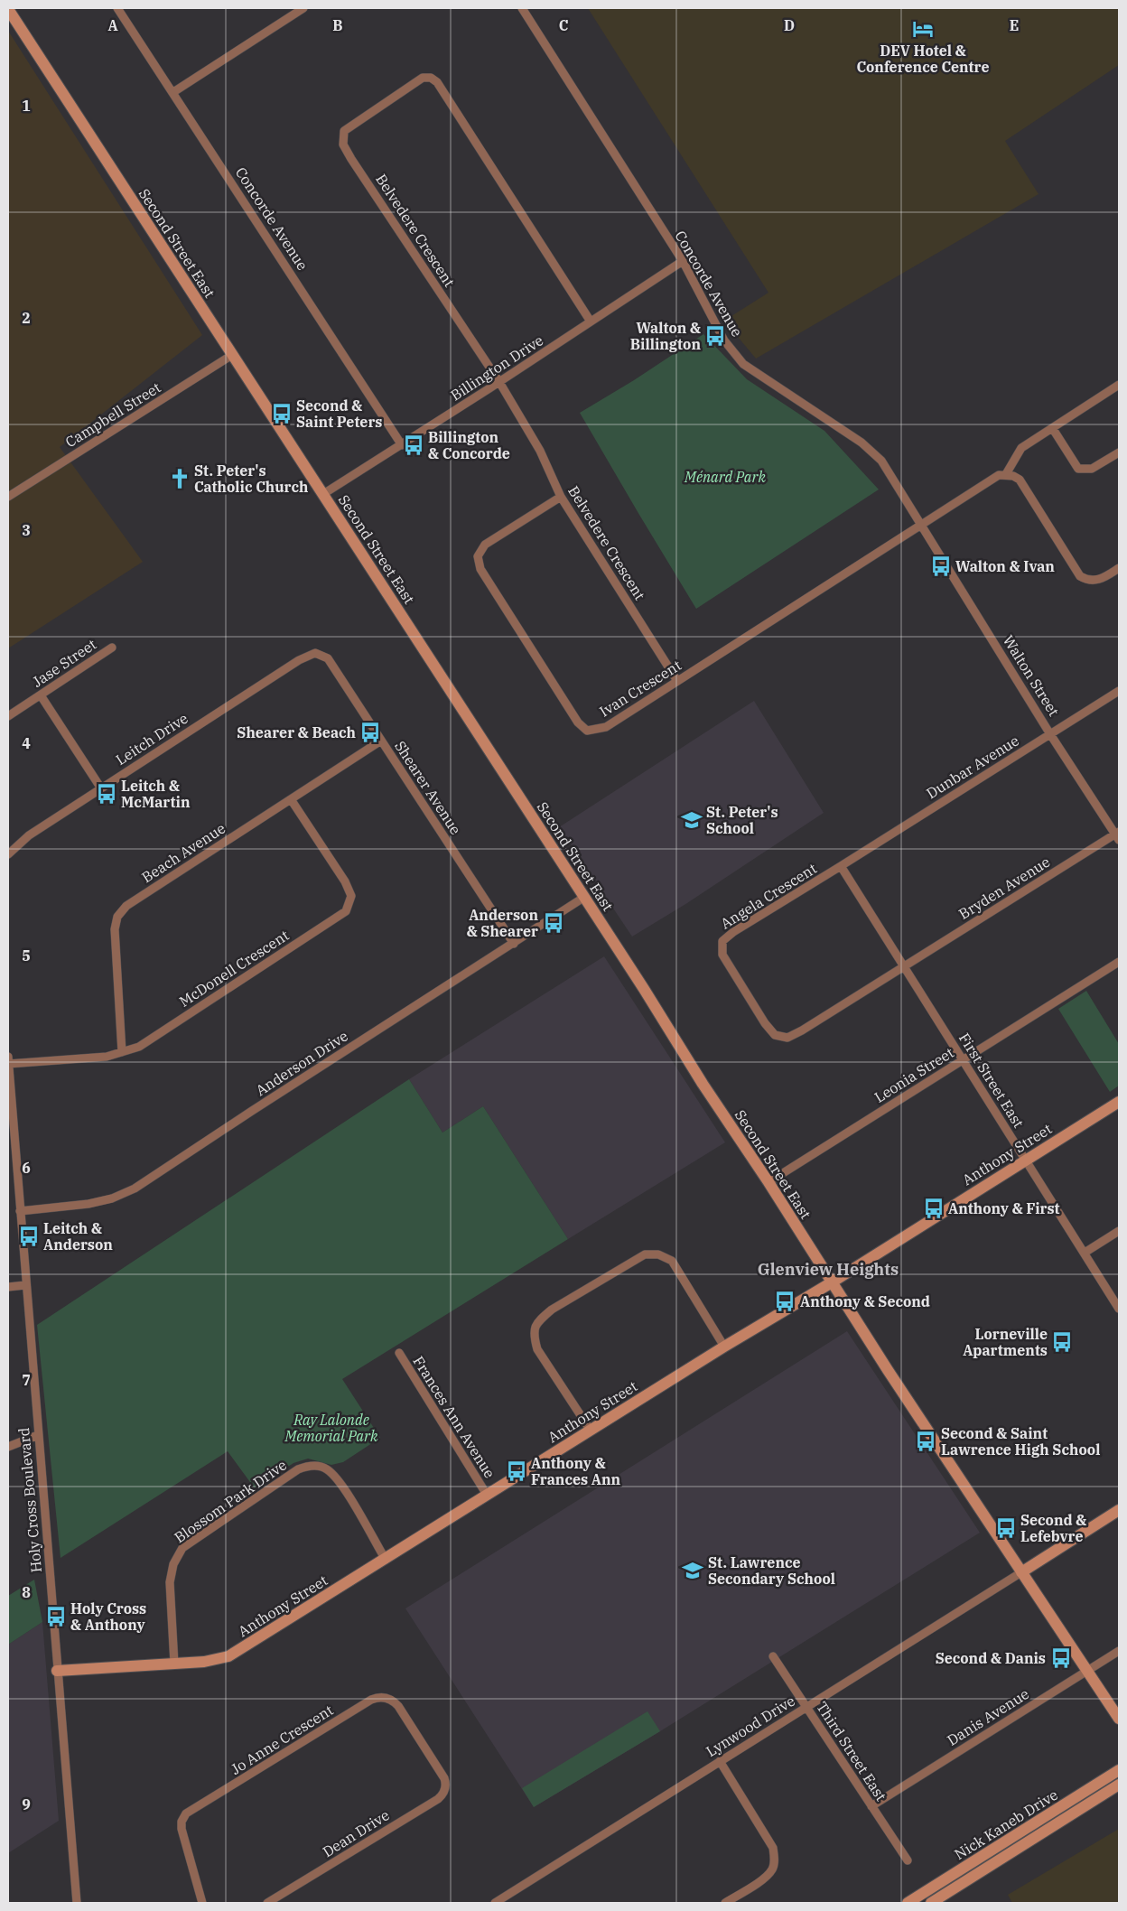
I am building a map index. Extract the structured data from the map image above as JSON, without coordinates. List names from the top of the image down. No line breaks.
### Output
{"streets":{"main road":["Second Street East","Anthony Street","Nick Kaneb Drive"],"street":["Concorde Avenue","Belvedere Crescent","Billington Drive","Campbell Street","Jase Street","Walton Street","Ivan Crescent","Leitch Drive","Dunbar Avenue","Shearer Avenue","Beach Avenue","Bryden Avenue","Angela Crescent","McDonell Crescent","Anderson Drive","Leonia Street","First Street East","Frances Ann Avenue","Holy Cross Boulevard","Blossom Park Drive","Danis Avenue","Lynwood Drive","Jo Anne Crescent","Third Street East","Dean Drive"]},"crossings":[["Concorde Avenue","Billington Drive"],["Concorde Avenue","Walton Street"],["Concorde Avenue","Ivan Crescent"],["Belvedere Crescent","Billington Drive"],["Belvedere Crescent","Ivan Crescent"],["Second Street East","Billington Drive"],["Second Street East","Campbell Street"],["Second Street East","Anderson Drive"],["Second Street East","Leonia Street"],["Second Street East","Anthony Street"],["Second Street East","Danis Avenue"],["Second Street East","Lynwood Drive"],["Walton Street","Ivan Crescent"],["Walton Street","Dunbar Avenue"],["Walton Street","Bryden Avenue"],["Leitch Drive","Shearer Avenue"],["Dunbar Avenue","Angela Crescent"],["Dunbar Avenue","First Street East"],["Shearer Avenue","Beach Avenue"],["Shearer Avenue","Anderson Drive"],["Beach Avenue","McDonell Crescent"],["Bryden Avenue","Angela Crescent"],["Bryden Avenue","First Street East"],["Angela Crescent","First Street East"],["Leonia Street","First Street East"],["First Street East","Anthony Street"],["Anthony Street","Frances Ann Avenue"],["Anthony Street","Holy Cross Boulevard"],["Anthony Street","Blossom Park Drive"],["Danis Avenue","Third Street East"],["Lynwood Drive","Third Street East"],["Jo Anne Crescent","Dean Drive"]],"districts":["Glenview Heights"],"parks":["Ménard Park","Ray Lalonde Memorial Park"],"places":{"hotel":["DEV Hotel & Conference Centre"],"bus stop":["Walton & Billington","Second & Saint Peters","Billington & Concorde","Walton & Ivan","Shearer & Beach","Leitch & McMartin","Anderson & Shearer","Anthony & First","Leitch & Anderson","Anthony & Second","Lorneville Apartments","Second & Saint Lawrence High School","Anthony & Frances Ann","Second & Lefebvre","Holy Cross & Anthony","Second & Danis"],"church":["St. Peter's Catholic Church"],"school or university":["St. Peter's School","St. Lawrence Secondary School"]},"grid":{"columns":["A","B","C","D","E"],"rows":["1","2","3","4","5","6","7","8","9"]}}
